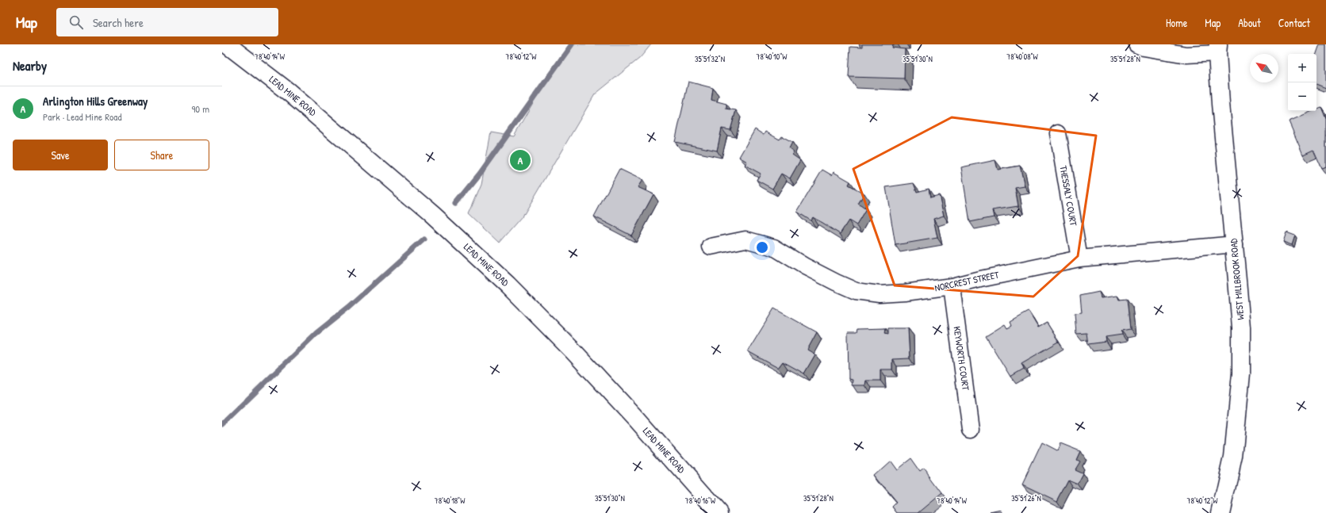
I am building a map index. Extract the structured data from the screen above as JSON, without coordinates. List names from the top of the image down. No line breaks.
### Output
{"streets":{"main road":["LEAD MINE ROAD","WEST MILLBROOK ROAD"],"street":["THESSALY COURT","NORCREST STREET","KEYWORTH COURT"]},"crossings":[["THESSALY COURT","NORCREST STREET"],["WEST MILLBROOK ROAD","NORCREST STREET"],["NORCREST STREET","KEYWORTH COURT"]],"north":"top left","page":{"header":"Map","search":"Search here","nav":["Home","Map","About","Contact"],"heading":"Nearby","map_buttons":["+","−"],"list":[{"mark":"A","name":"Arlington Hills Greenway","note":"Park · Lead Mine Road","value":"90 m"}],"buttons":["Save","Share"],"pins":"A"},"coordinates":["78°40'14\"W","78°40'12\"W","78°40'10\"W","78°40'08\"W","35°51'32\"N","35°51'30\"N","35°51'28\"N","35°51'26\"N","78°40'18\"W","78°40'16\"W"]}
